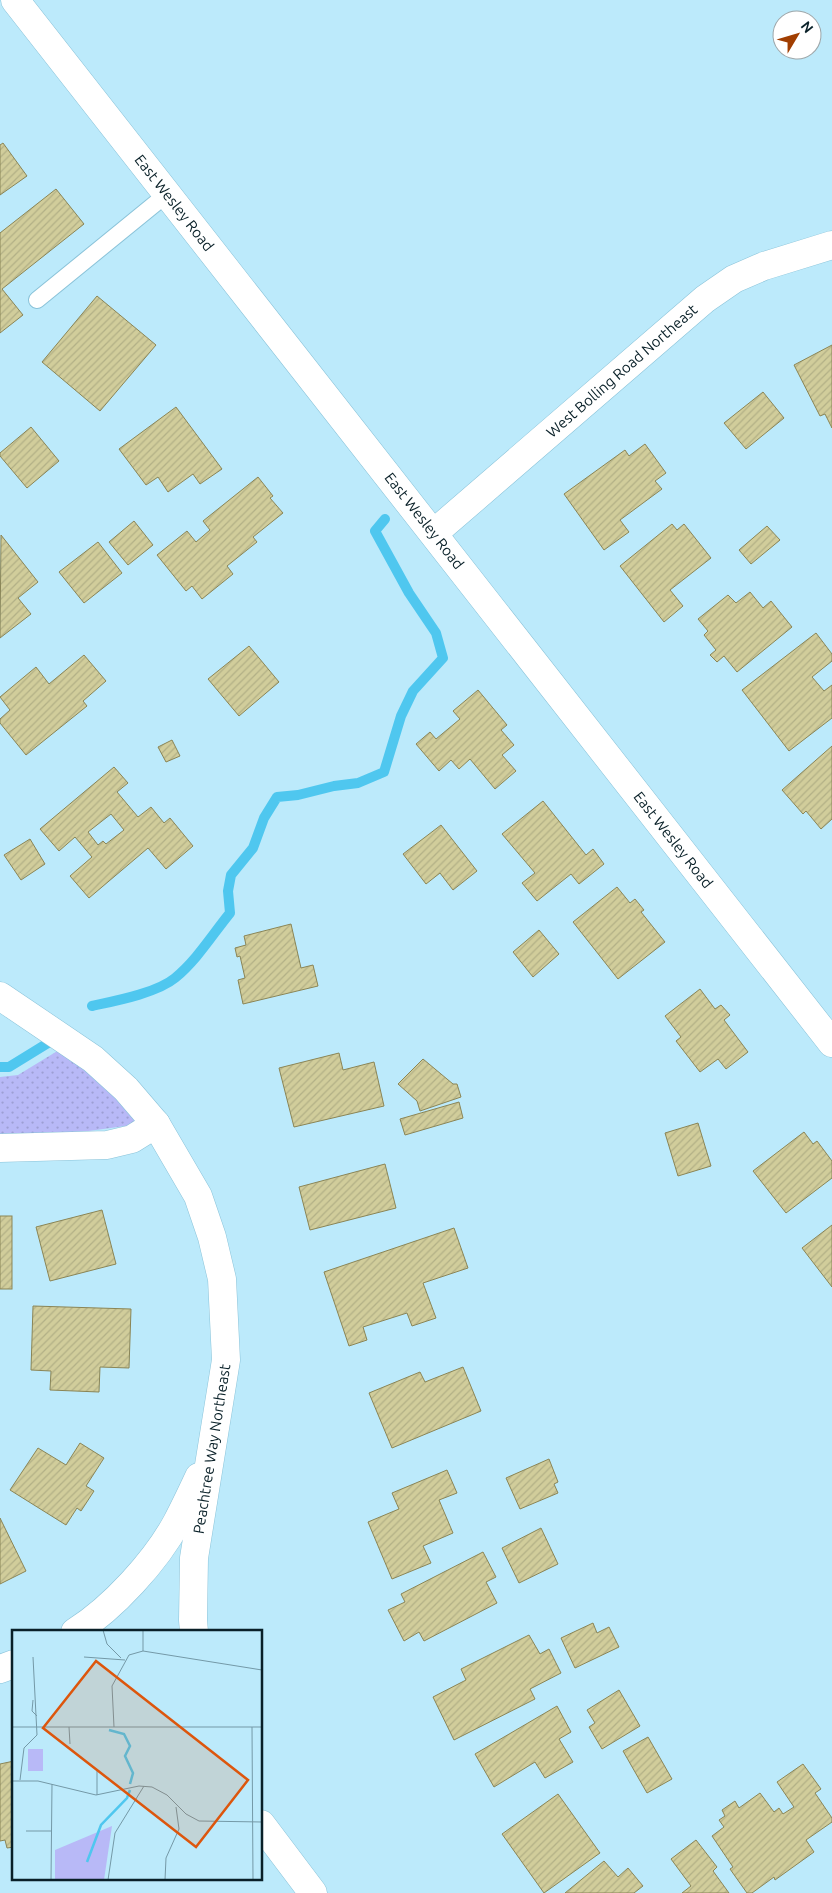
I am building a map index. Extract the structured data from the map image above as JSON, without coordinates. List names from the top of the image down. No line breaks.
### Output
{"streets":{"street":["East Wesley Road","West Bolling Road Northeast","Peachtree Way Northeast"]},"crossings":[["East Wesley Road","West Bolling Road Northeast"]],"north":"top right"}
